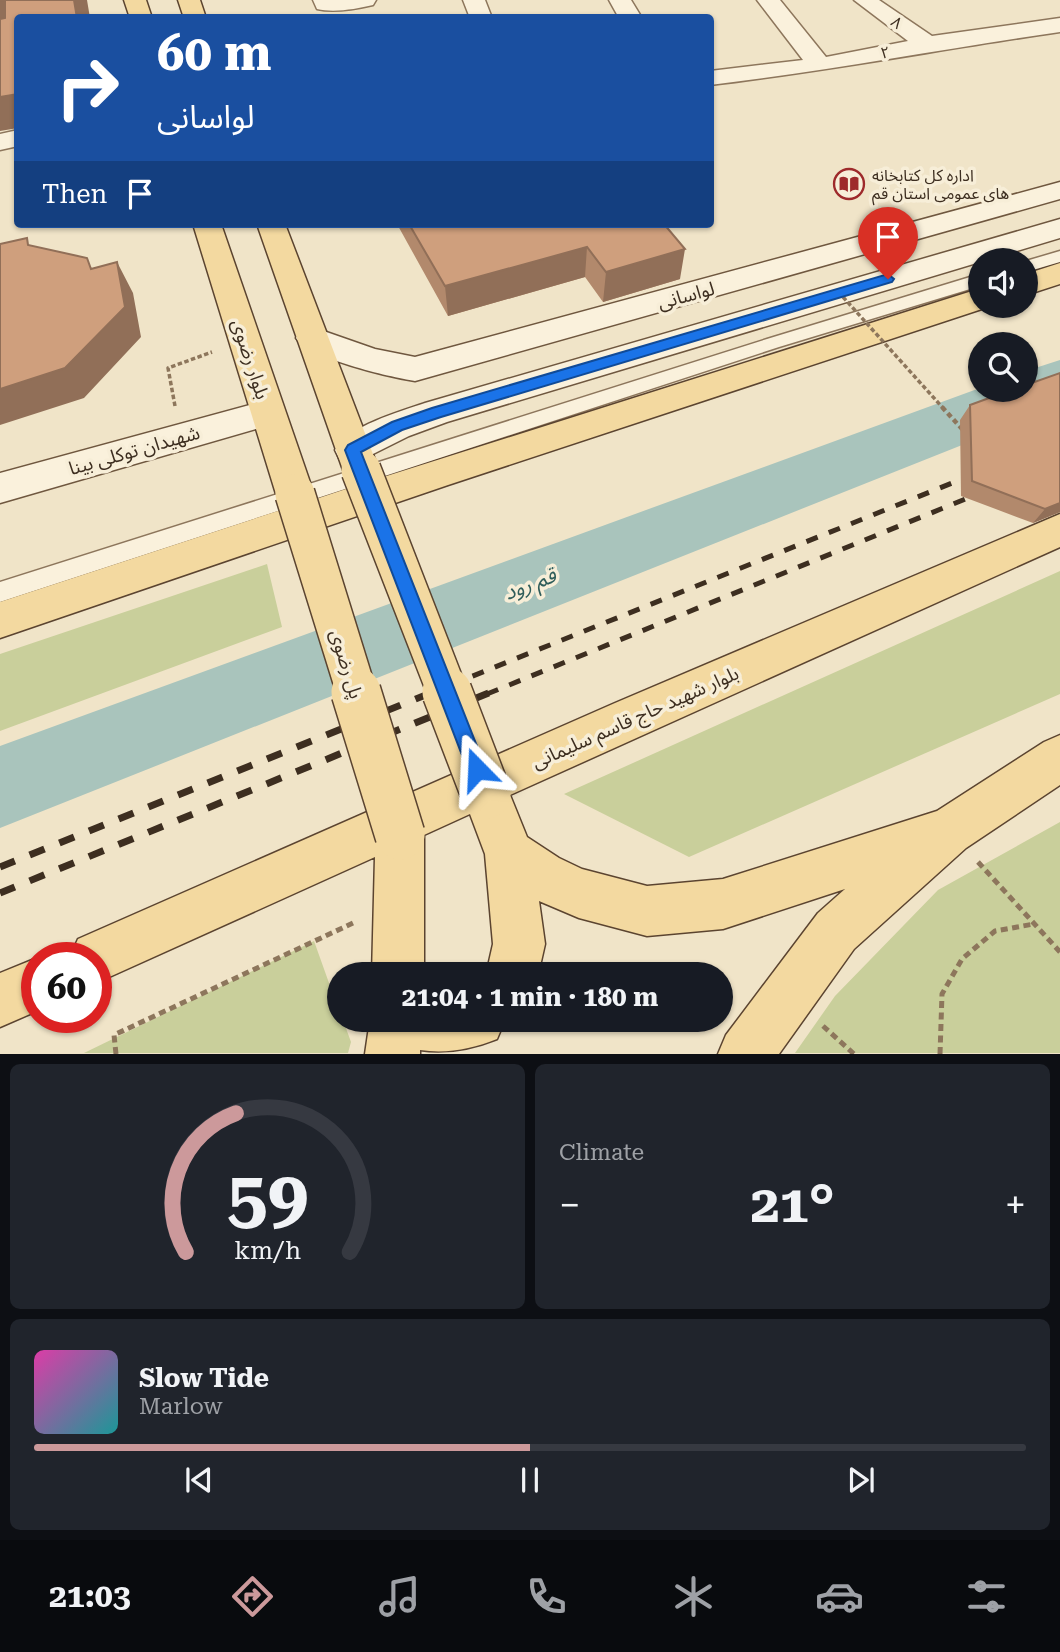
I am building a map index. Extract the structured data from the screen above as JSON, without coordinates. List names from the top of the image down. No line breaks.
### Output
{"streets":{"main road":["۸","۲","لواسانی","بلوار رضوی","شهیدان توکلی بینا","پل رضوی","بلوار شهید حاج قاسم سلیمانی"]},"crossings":[["۸","۲"],["بلوار رضوی","شهیدان توکلی بینا"],["بلوار رضوی","پل رضوی"]],"water":["قم رود"],"places":{"library":["اداره کل کتابخانه های عمومی استان قم"]},"page":{"turn":["60 m","لواسانی"],"then":"Then","limit":"60","trip":"21:04 · 1 min · 180 m","tile":"Climate","heat":["−","21°","+"],"song":["Slow Tide","Marlow"],"tabs":"21:03","gauge":["59","km/h"]}}
